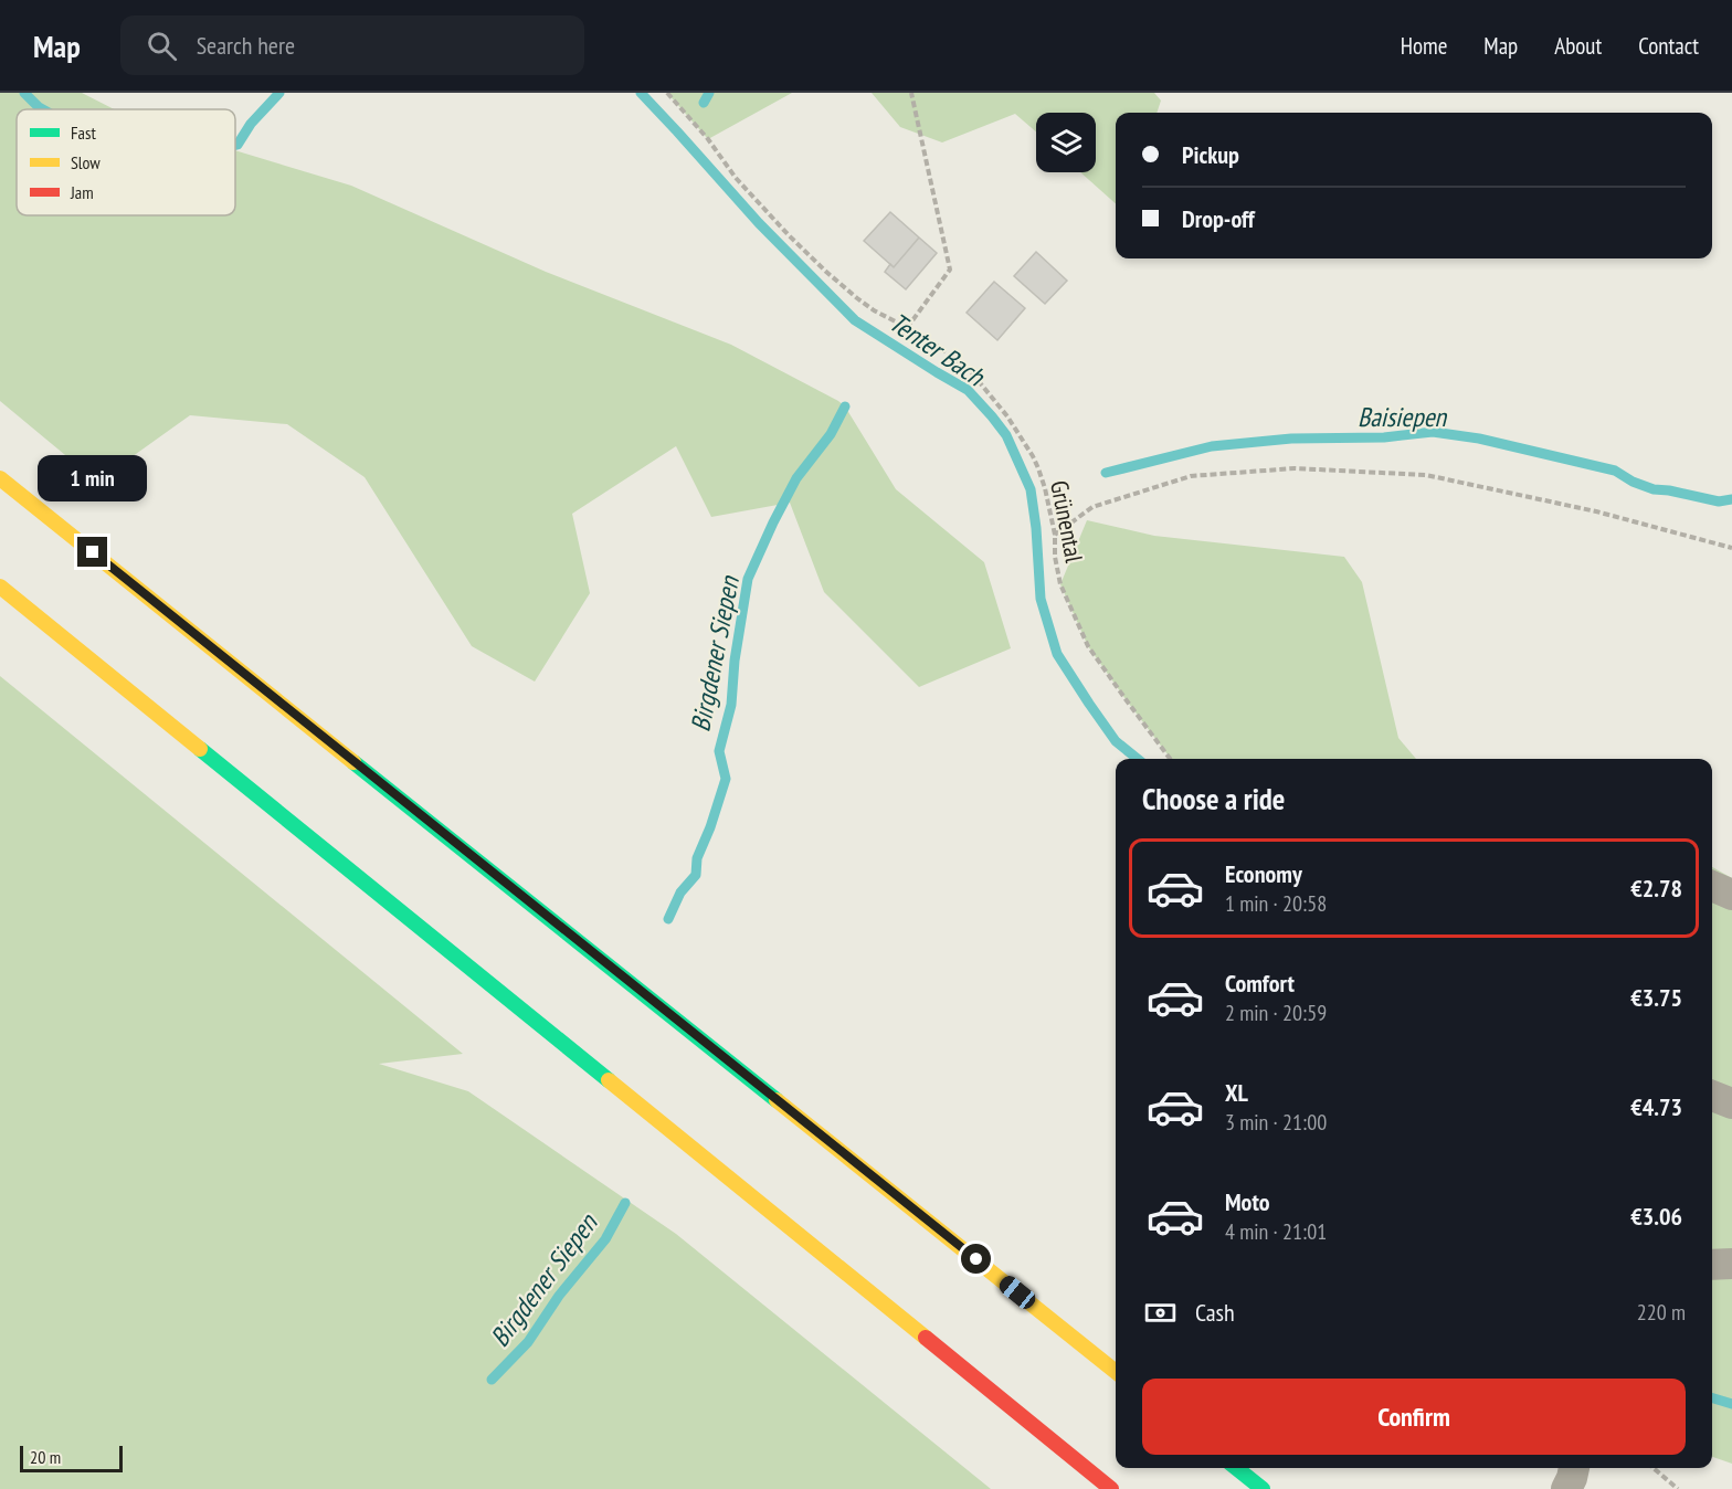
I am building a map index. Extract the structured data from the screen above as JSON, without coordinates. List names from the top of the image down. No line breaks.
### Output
{"streets":{"path":["Grünental"]},"water":["Tenter Bach","Baisiepen","Birgdener Siepen"],"legend":["Fast","Slow","Jam"],"scale_bar":"20 m","page":{"header":"Map","search":"Search here","nav":["Home","Map","About","Contact"],"banner":["Pickup","Drop-off"],"bubble":"1 min","heading":"Choose a ride","list":[{"name":"Economy","note":"1 min · 20:58","value":"€2.78"},{"name":"Comfort","note":"2 min · 20:59","value":"€3.75"},{"name":"XL","note":"3 min · 21:00","value":"€4.73"},{"name":"Moto","note":"4 min · 21:01","value":"€3.06"}],"pay":["Cash","220 m"],"buttons":"Confirm","scale":"20 m"}}
